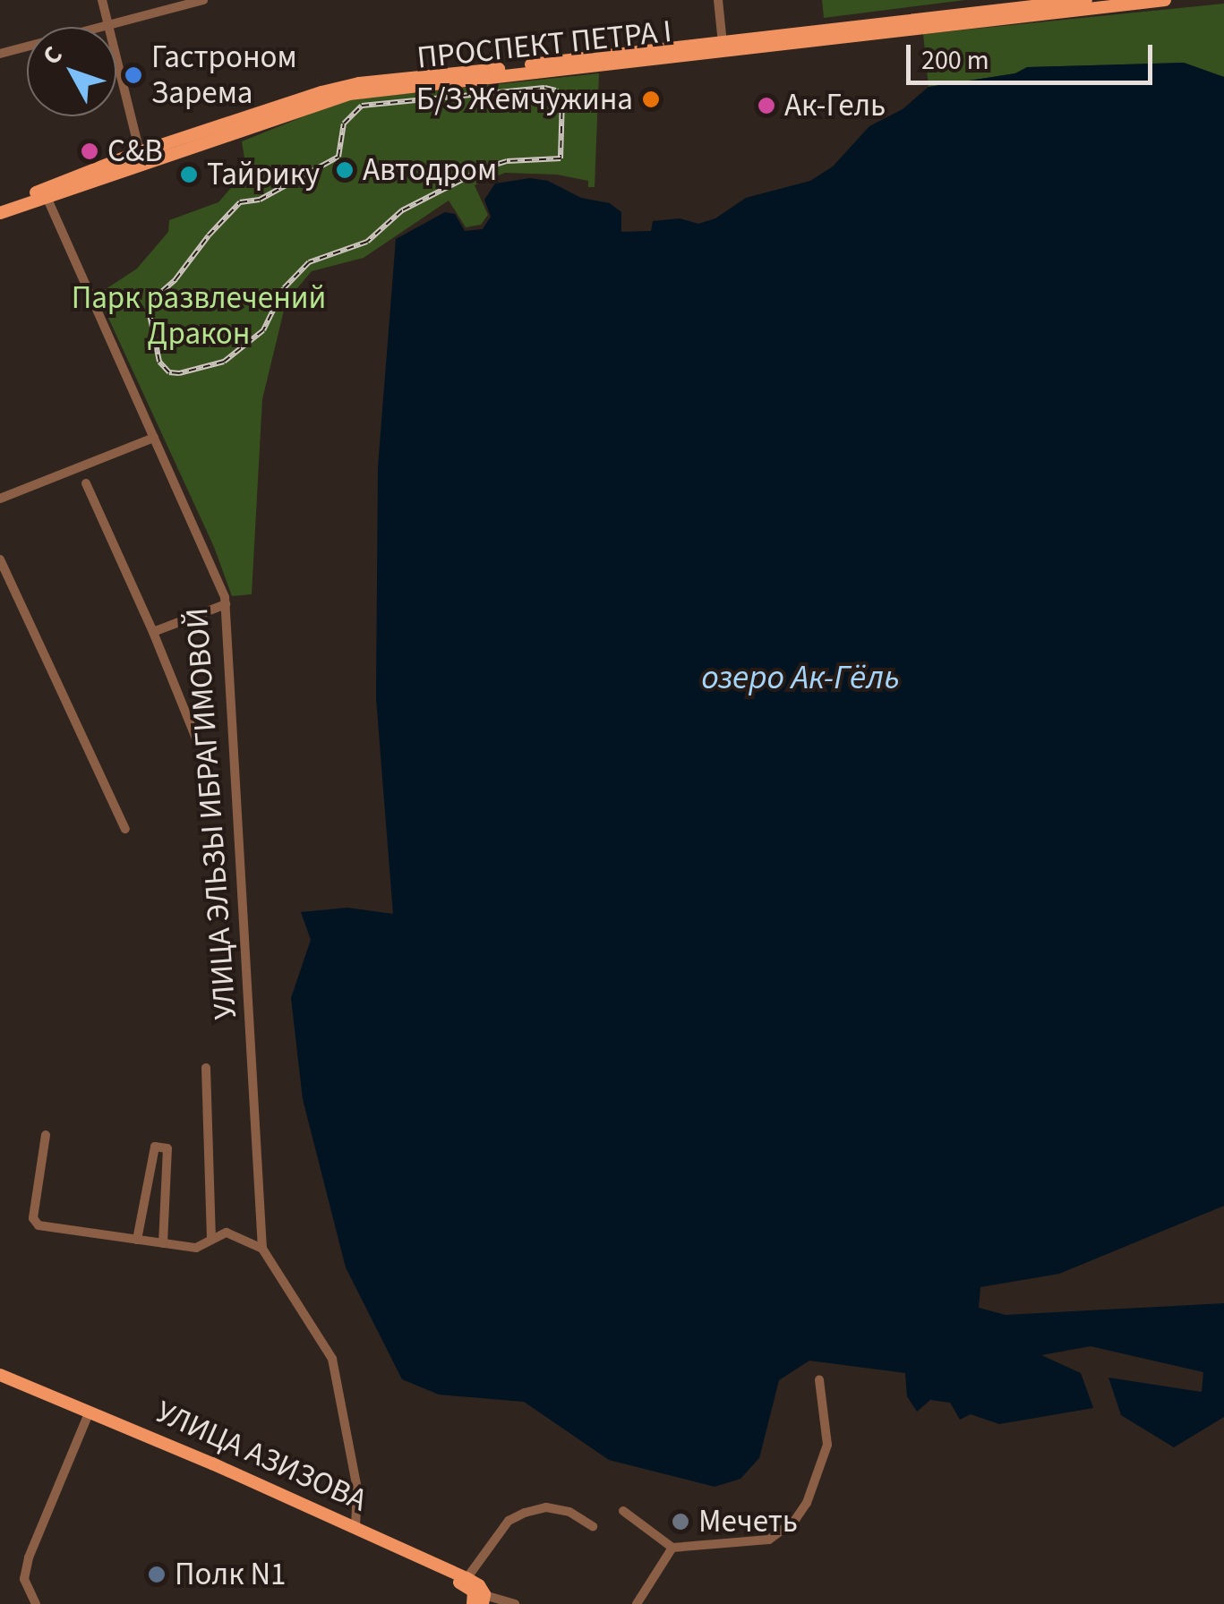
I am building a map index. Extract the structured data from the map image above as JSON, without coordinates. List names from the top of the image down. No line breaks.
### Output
{"streets":{"main road":["ПРОСПЕКТ ПЕТРА I","УЛИЦА АЗИЗОВА"],"street":["УЛИЦА ЭЛЬЗЫ ИБРАГИМОВОЙ"]},"crossings":[["ПРОСПЕКТ ПЕТРА I","УЛИЦА ЭЛЬЗЫ ИБРАГИМОВОЙ"]],"water":["озеро Ак-Гёль"],"parks":["Парк развлечений Дракон"],"places":["Гастроном Зарема","Б/З Жемчужина","Ак-Гель","С&В","Автодром","Тайрику","Мечеть","Полк N1"],"scale_bar":"200 m","north":"top left"}
